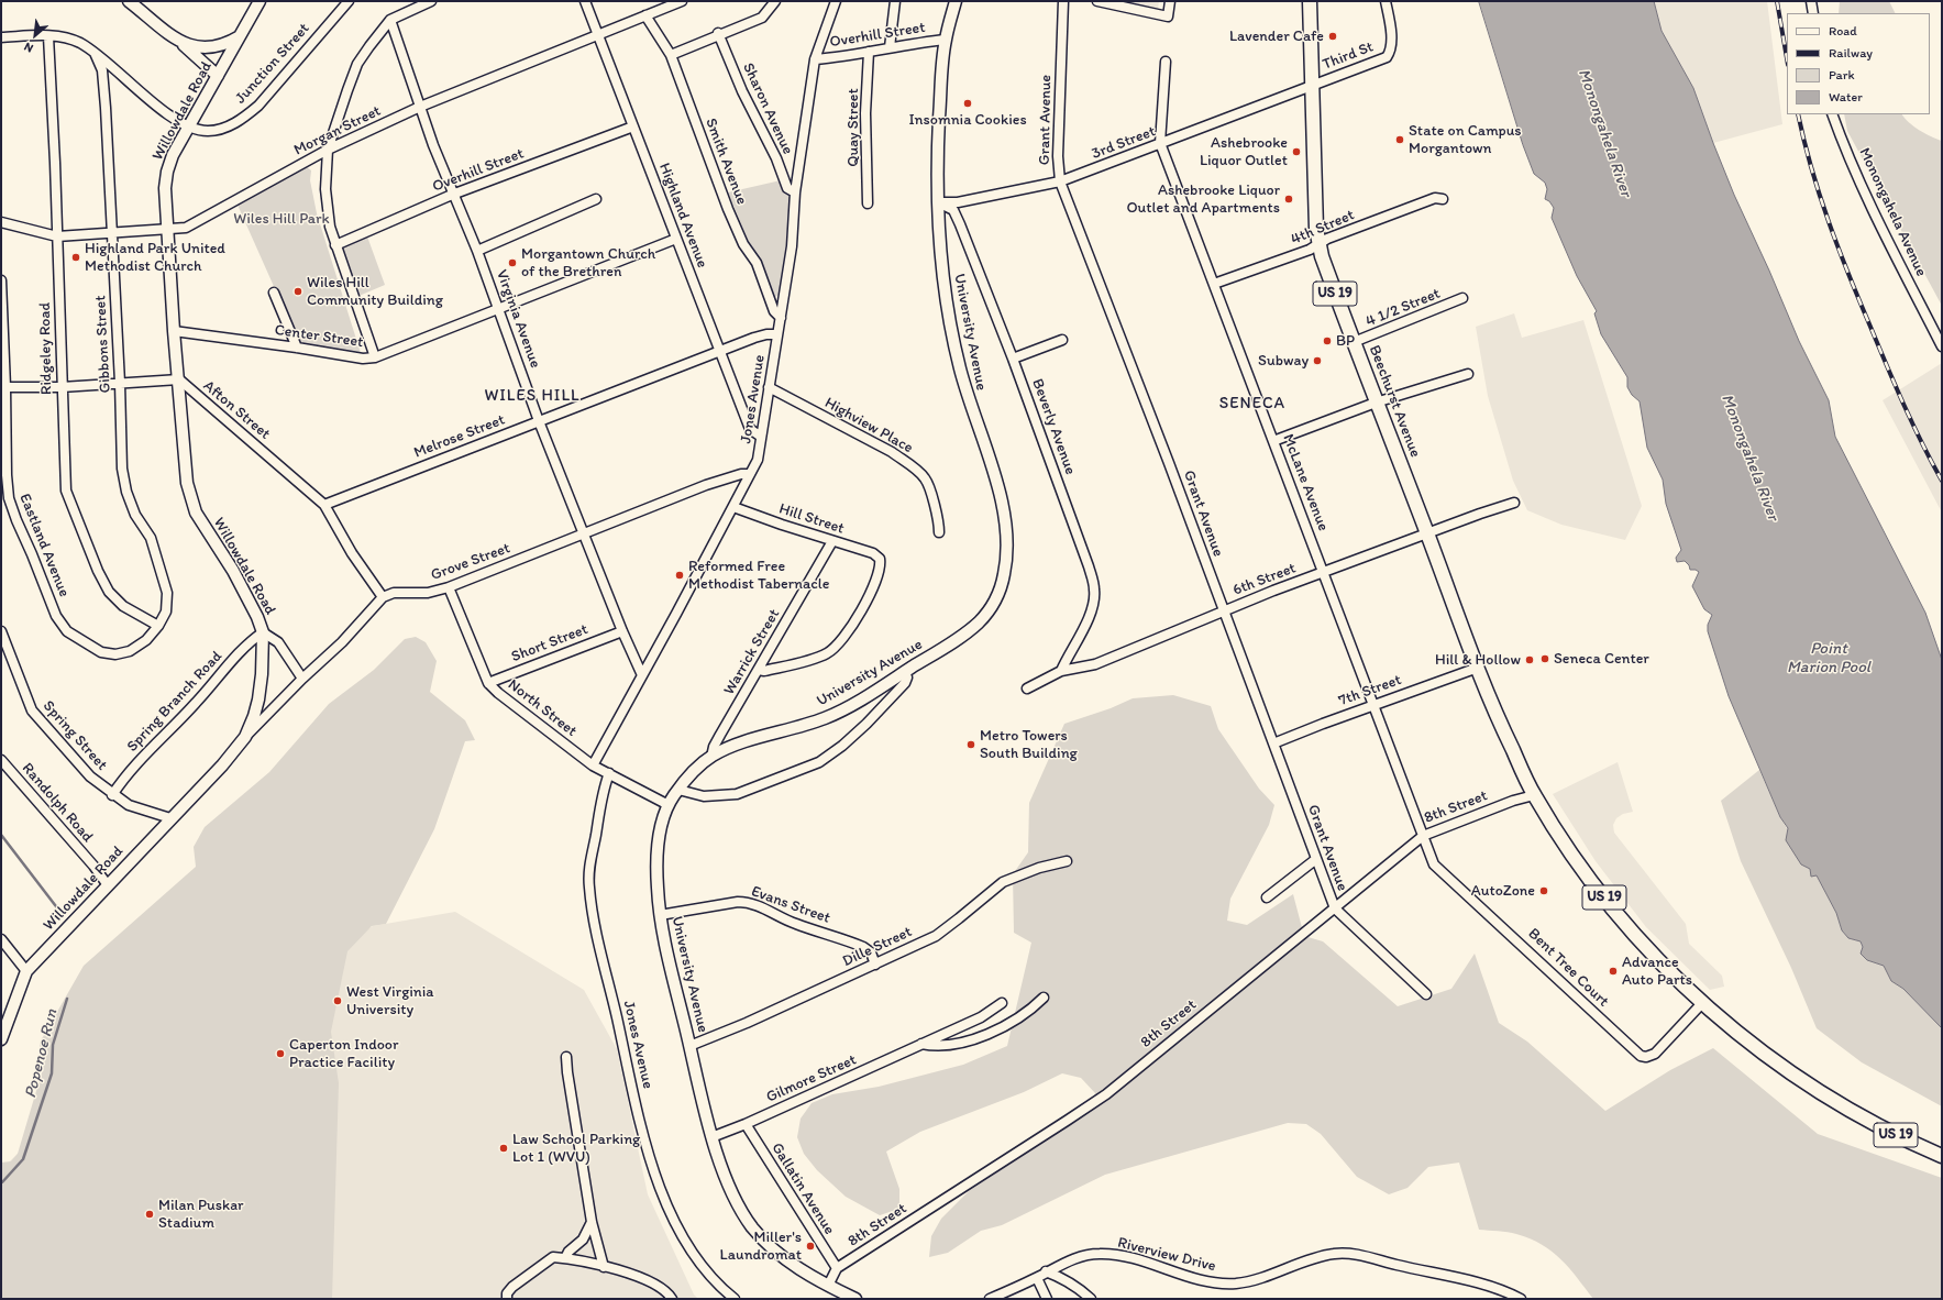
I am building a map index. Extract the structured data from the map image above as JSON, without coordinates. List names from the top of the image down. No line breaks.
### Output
{"streets":{"main road":["US 19","Beechurst Avenue"],"street":["Overhill Street","Third St","Junction Street","Sharon Avenue","Willowdale Road","Grant Avenue","Quay Street","Morgan Street","3rd Street","Smith Avenue","Monongahela Avenue","Highland Avenue","4th Street","4 1/2 Street","Virginia Avenue","University Avenue","Center Street","Gibbons Street","Ridgeley Road","Jones Avenue","Afton Street","Highview Place","Beverly Avenue","Melrose Street","McLane Avenue","Hill Street","Eastland Avenue","Grove Street","6th Street","Short Street","Warrick Street","7th Street","Spring Branch Road","North Street","Spring Street","Randolph Road","8th Street","Evans Street","Dille Street","Bent Tree Court","Gilmore Street","Gallatin Avenue","Riverview Drive"]},"crossings":[["Overhill Street","Quay Street"],["Overhill Street","Highland Avenue"],["Overhill Street","Virginia Avenue"],["Overhill Street","University Avenue"],["Overhill Street","Jones Avenue"],["Third St","3rd Street"],["Third St","Beechurst Avenue"],["Junction Street","Willowdale Road"],["Junction Street","Gibbons Street"],["Junction Street","Ridgeley Road"],["Sharon Avenue","Jones Avenue"],["Willowdale Road","Morgan Street"],["Willowdale Road","Center Street"],["Willowdale Road","Afton Street"],["Willowdale Road","Spring Branch Road"],["Willowdale Road","Spring Street"],["Willowdale Road","Randolph Road"],["Grant Avenue","3rd Street"],["Grant Avenue","6th Street"],["Grant Avenue","7th Street"],["Grant Avenue","8th Street"],["Morgan Street","Smith Avenue"],["Morgan Street","Highland Avenue"],["Morgan Street","Virginia Avenue"],["Morgan Street","Gibbons Street"],["Morgan Street","Ridgeley Road"],["3rd Street","University Avenue"],["3rd Street","Beechurst Avenue"],["3rd Street","Beverly Avenue"],["3rd Street","McLane Avenue"],["Smith Avenue","Jones Avenue"],["Highland Avenue","Center Street"],["Highland Avenue","Jones Avenue"],["Highland Avenue","Melrose Street"],["4th Street","Beechurst Avenue"],["4th Street","McLane Avenue"],["US 19","Beechurst Avenue"],["US 19","8th Street"],["US 19","Bent Tree Court"],["4 1/2 Street","Beechurst Avenue"],["Virginia Avenue","Center Street"],["Virginia Avenue","Jones Avenue"],["Virginia Avenue","Melrose Street"],["Virginia Avenue","Grove Street"],["Virginia Avenue","Short Street"],["University Avenue","Beverly Avenue"],["University Avenue","Warrick Street"],["University Avenue","North Street"],["University Avenue","Evans Street"],["University Avenue","Dille Street"],["University Avenue","Gilmore Street"],["Gibbons Street","Ridgeley Road"],["Gibbons Street","Afton Street"],["Gibbons Street","Eastland Avenue"],["Ridgeley Road","Afton Street"],["Ridgeley Road","Eastland Avenue"],["Jones Avenue","Highview Place"],["Jones Avenue","Melrose Street"],["Jones Avenue","Hill Street"],["Jones Avenue","Grove Street"],["Jones Avenue","North Street"],["Beechurst Avenue","6th Street"],["Beechurst Avenue","7th Street"],["Beechurst Avenue","8th Street"],["Afton Street","Melrose Street"],["Afton Street","Eastland Avenue"],["Afton Street","Grove Street"],["Beverly Avenue","6th Street"],["McLane Avenue","6th Street"],["McLane Avenue","7th Street"],["McLane Avenue","8th Street"],["McLane Avenue","Bent Tree Court"],["Hill Street","Warrick Street"],["Grove Street","North Street"],["Short Street","North Street"],["Spring Branch Road","Spring Street"],["8th Street","Bent Tree Court"],["8th Street","Gallatin Avenue"],["Evans Street","Dille Street"],["Gilmore Street","Gallatin Avenue"]],"districts":["WILES HILL","SENECA"],"water":["Monongahela River","Point Marion Pool","Popenoe Run"],"parks":["Wiles Hill Park"],"places":["Lavender Cafe","Insomnia Cookies","State on Campus Morgantown","Ashebrooke Liquor Outlet","Ashebrooke Liquor Outlet and Apartments","Highland Park United Methodist Church","Morgantown Church of the Brethren","Wiles Hill Community Building","BP","Subway","Reformed Free Methodist Tabernacle","Seneca Center","Hill & Hollow","Metro Towers South Building","AutoZone","Advance Auto Parts","West Virginia University","Caperton Indoor Practice Facility","Law School Parking Lot 1 (WVU)","Milan Puskar Stadium","Miller's Laundromat"],"legend":["Road","Railway","Park","Water"],"north":"bottom left"}
